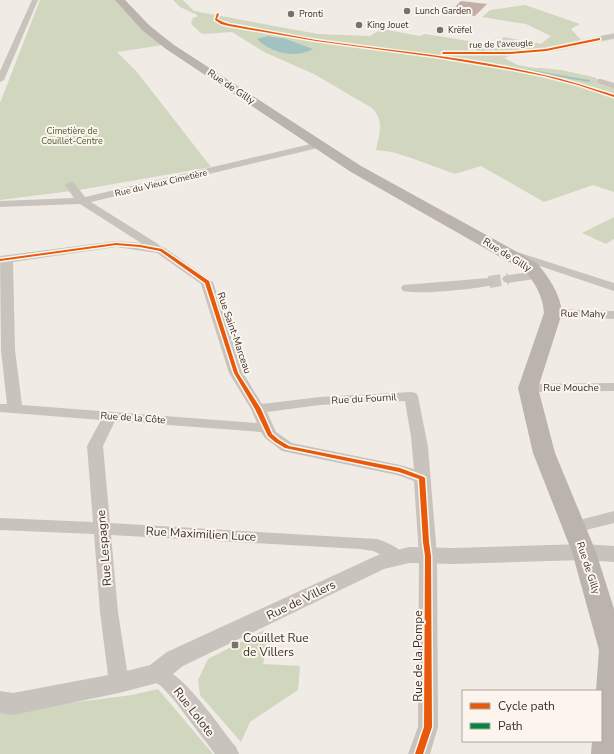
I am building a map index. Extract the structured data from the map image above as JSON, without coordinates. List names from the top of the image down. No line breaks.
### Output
{"streets":{"main road":["Rue de Gilly"],"street":["Rue du Vieux Cimetière","Rue Mahy","Rue Saint-Marceau","Rue Mouche","Rue du Fournil","Rue de la Côte","Rue Maximilien Luce","Rue Lespagne","Rue de Villers","Rue de la Pompe","Rue Lolote"],"cycle path":["rue de l'aveugle"]},"crossings":[["Rue de Gilly","Rue du Vieux Cimetière"],["Rue de Gilly","Rue Mahy"],["Rue de Gilly","Rue Mouche"],["Rue de Gilly","Rue de Villers"],["Rue du Vieux Cimetière","Rue Saint-Marceau"],["Rue Saint-Marceau","Rue du Fournil"],["Rue Saint-Marceau","Rue de la Côte"],["Rue de la Côte","Rue Lespagne"],["Rue Maximilien Luce","Rue Lespagne"],["Rue Maximilien Luce","Rue de Villers"],["Rue Lespagne","Rue de Villers"],["Rue de Villers","Rue de la Pompe"],["Rue de Villers","Rue Lolote"]],"parks":["Cimetière de Couillet-Centre"],"places":{"other":["Lunch Garden","Pronti","King Jouet","Krëfel"],"transit":["Couillet Rue de Villers"]},"legend":["Cycle path","Path"]}
